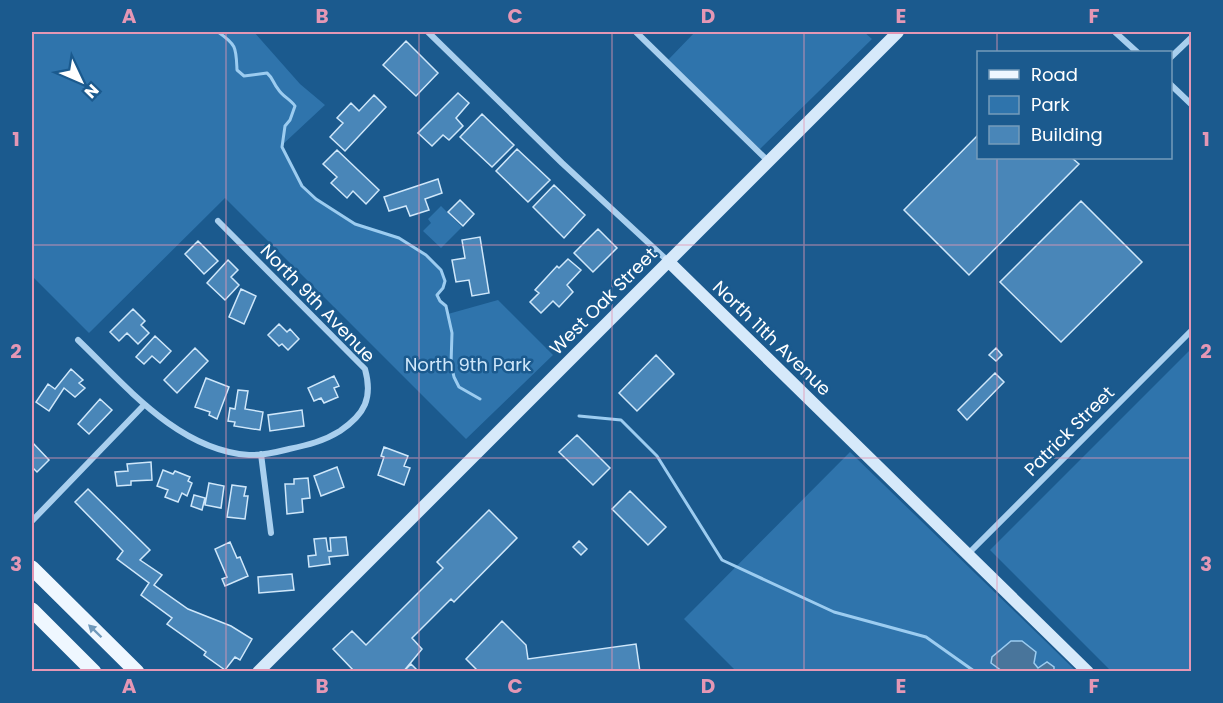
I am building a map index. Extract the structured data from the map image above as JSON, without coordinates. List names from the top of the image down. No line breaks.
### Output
{"streets":{"main road":["West Oak Street","North 11th Avenue"],"street":["North 9th Avenue","Patrick Street"]},"crossings":[["West Oak Street","North 11th Avenue"],["North 11th Avenue","Patrick Street"]],"parks":["North 9th Park"],"legend":["Road","Park","Building"],"north":"bottom right","grid":{"columns":["A","B","C","D","E","F"],"rows":["1","2","3"]}}
